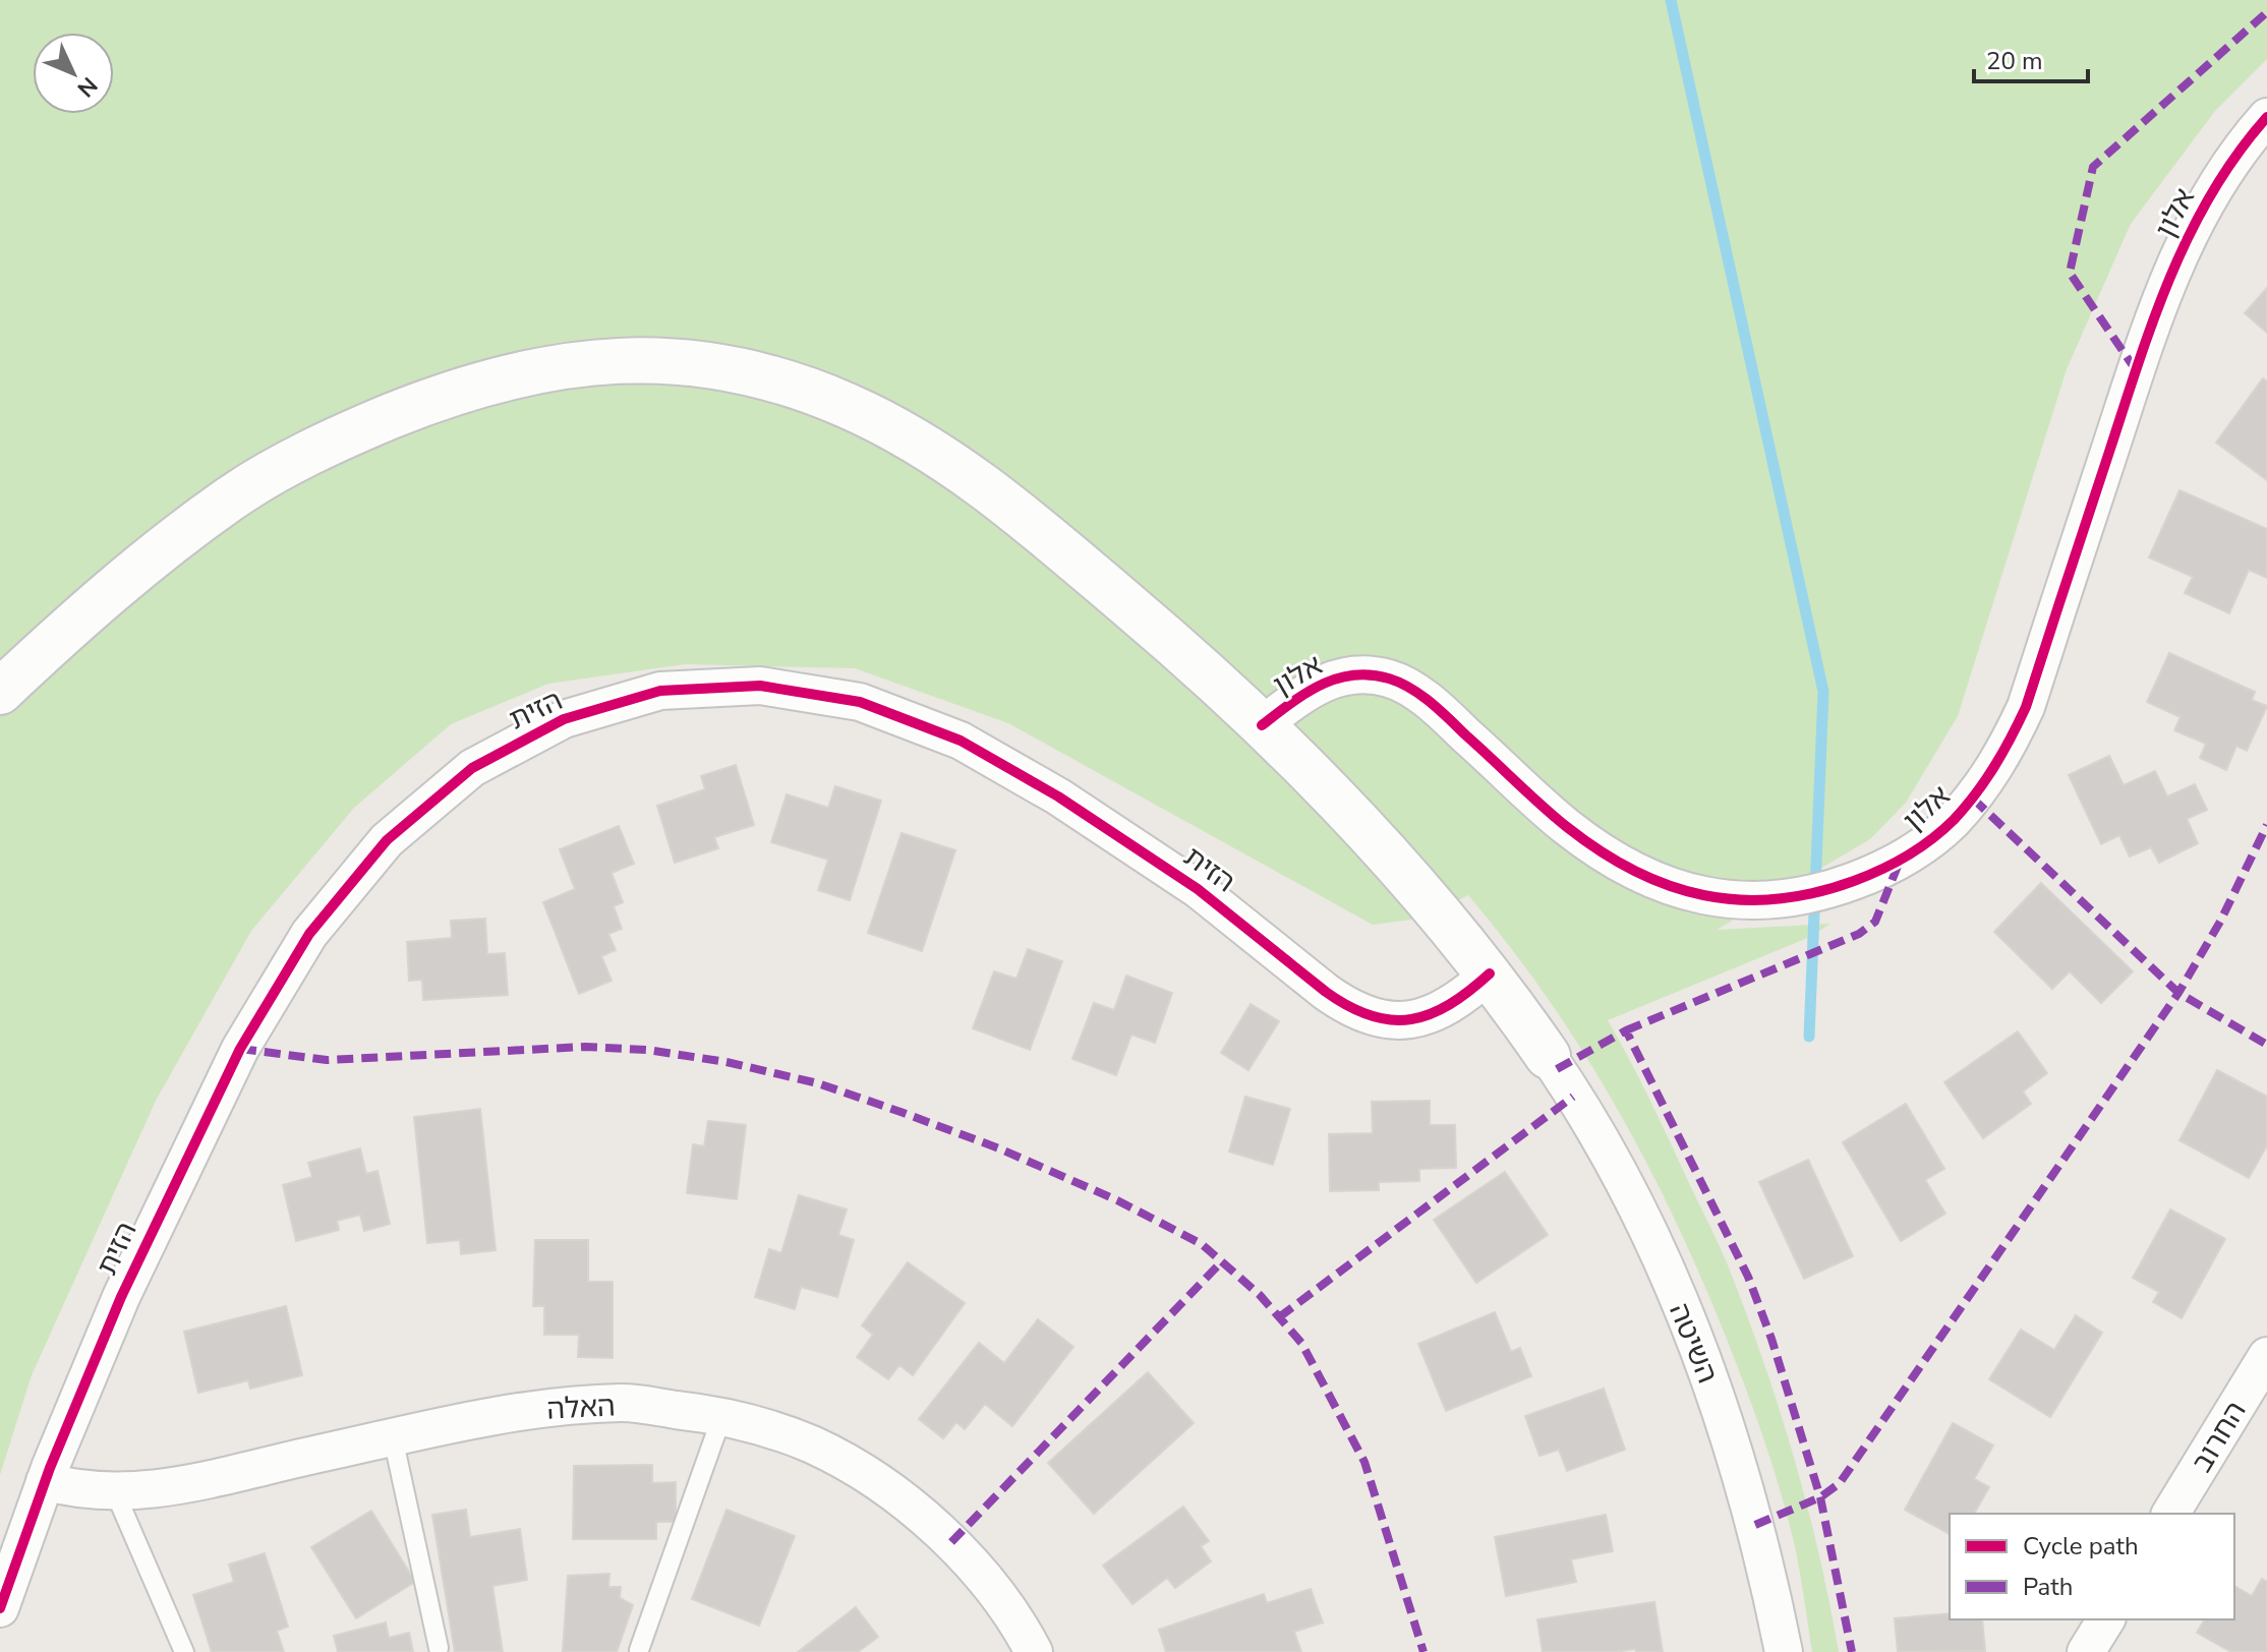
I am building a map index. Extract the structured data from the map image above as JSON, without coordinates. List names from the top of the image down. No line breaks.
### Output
{"streets":{"street":["אלון","הזית","השיטה","האלה","החרוב"]},"crossings":[["הזית","האלה"]],"legend":["Cycle path","Path"],"scale_bar":"20 m","north":"bottom right"}
